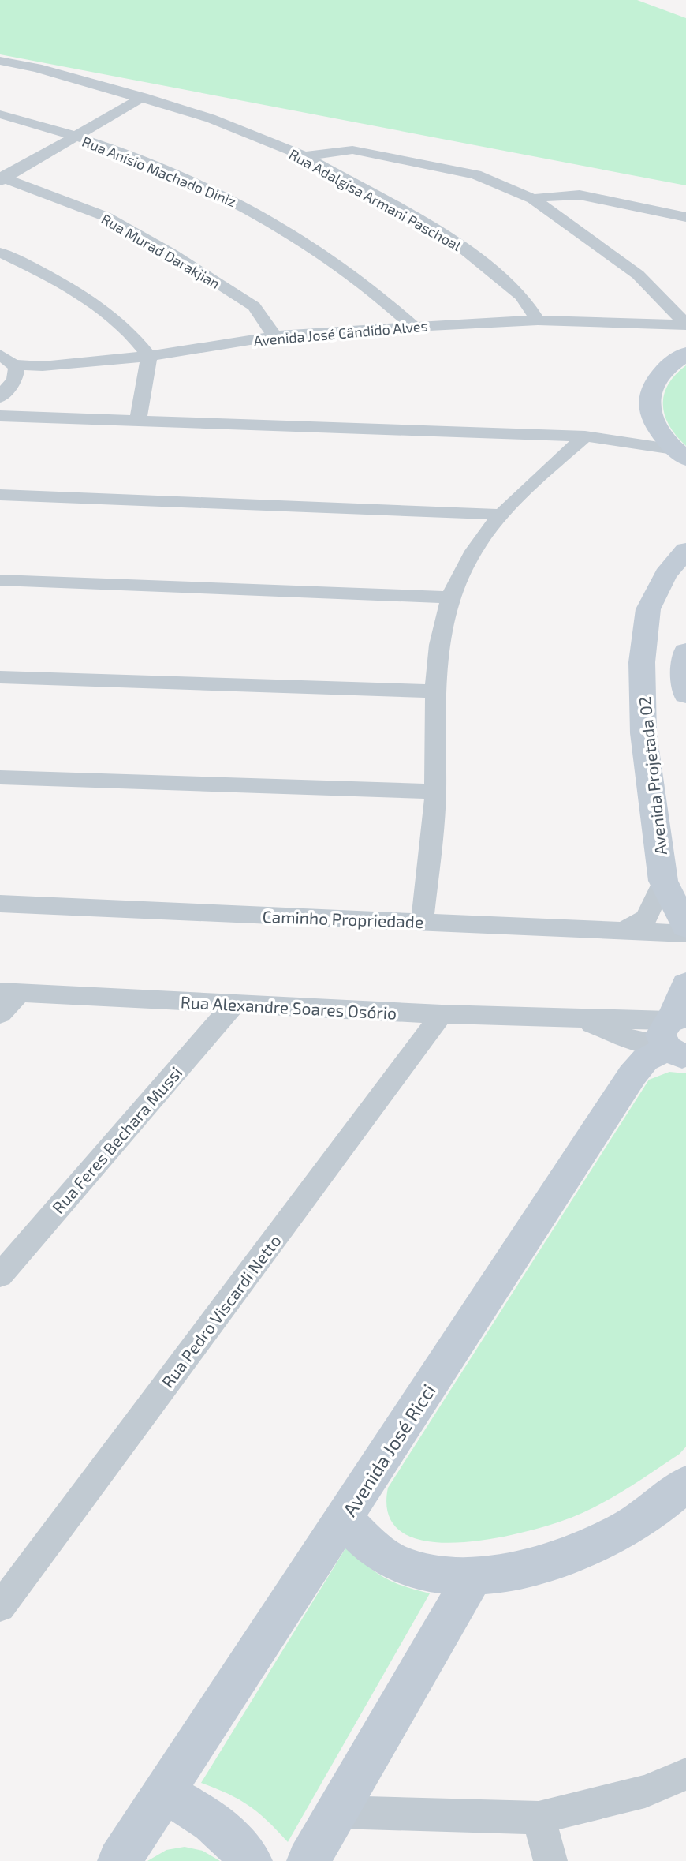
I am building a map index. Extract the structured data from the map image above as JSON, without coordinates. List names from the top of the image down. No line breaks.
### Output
{"streets":{"street":["Rua Anísio Machado Diniz","Rua Adalgisa Armani Paschoal","Rua Murad Darakjian","Avenida José Cândido Alves","Avenida Projetada 02","Caminho Propriedade","Rua Alexandre Soares Osório","Rua Feres Bechara Mussi","Rua Pedro Viscardi Netto","Avenida José Ricci"]},"crossings":[["Rua Anísio Machado Diniz","Avenida José Cândido Alves"],["Rua Adalgisa Armani Paschoal","Avenida José Cândido Alves"],["Rua Murad Darakjian","Avenida José Cândido Alves"],["Rua Alexandre Soares Osório","Rua Feres Bechara Mussi"],["Rua Alexandre Soares Osório","Rua Pedro Viscardi Netto"],["Rua Alexandre Soares Osório","Avenida José Ricci"]]}
